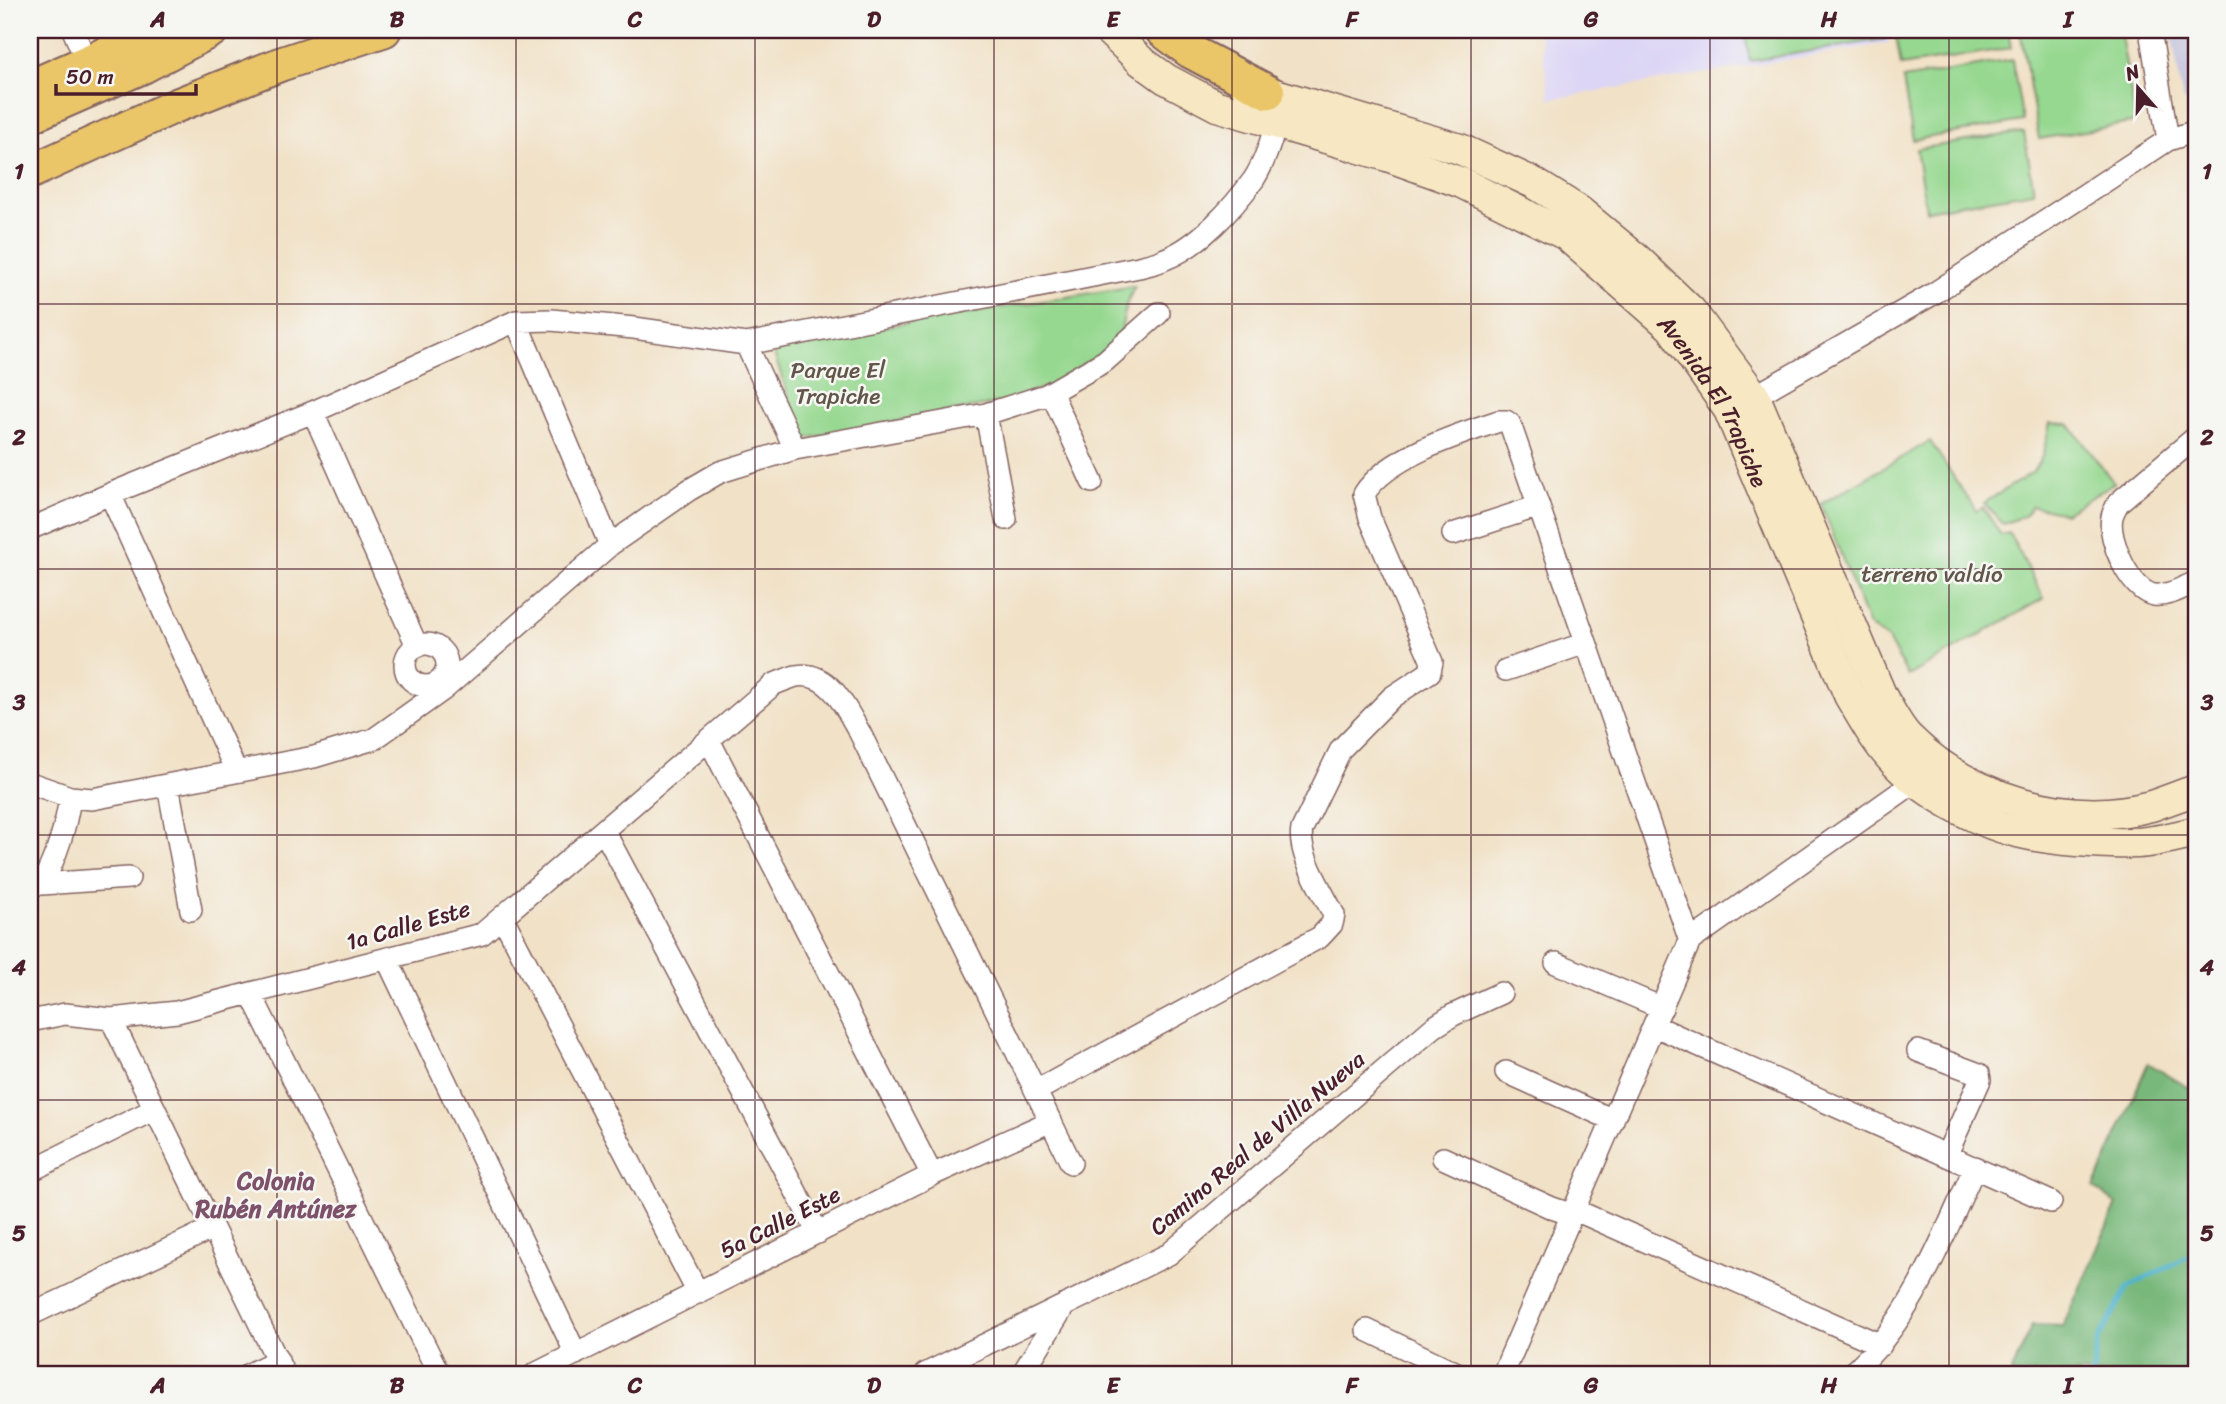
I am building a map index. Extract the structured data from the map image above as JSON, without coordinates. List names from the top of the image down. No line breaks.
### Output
{"streets":{"main road":["Avenida El Trapiche"],"street":["1a Calle Este","Camino Real de Villa Nueva","5a Calle Este"]},"districts":["Colonia Rubén Antúnez"],"parks":["Parque El Trapiche","terreno valdío"],"scale_bar":"50 m","north":"top","grid":{"columns":["A","B","C","D","E","F","G","H","I"],"rows":["1","2","3","4","5"]}}
